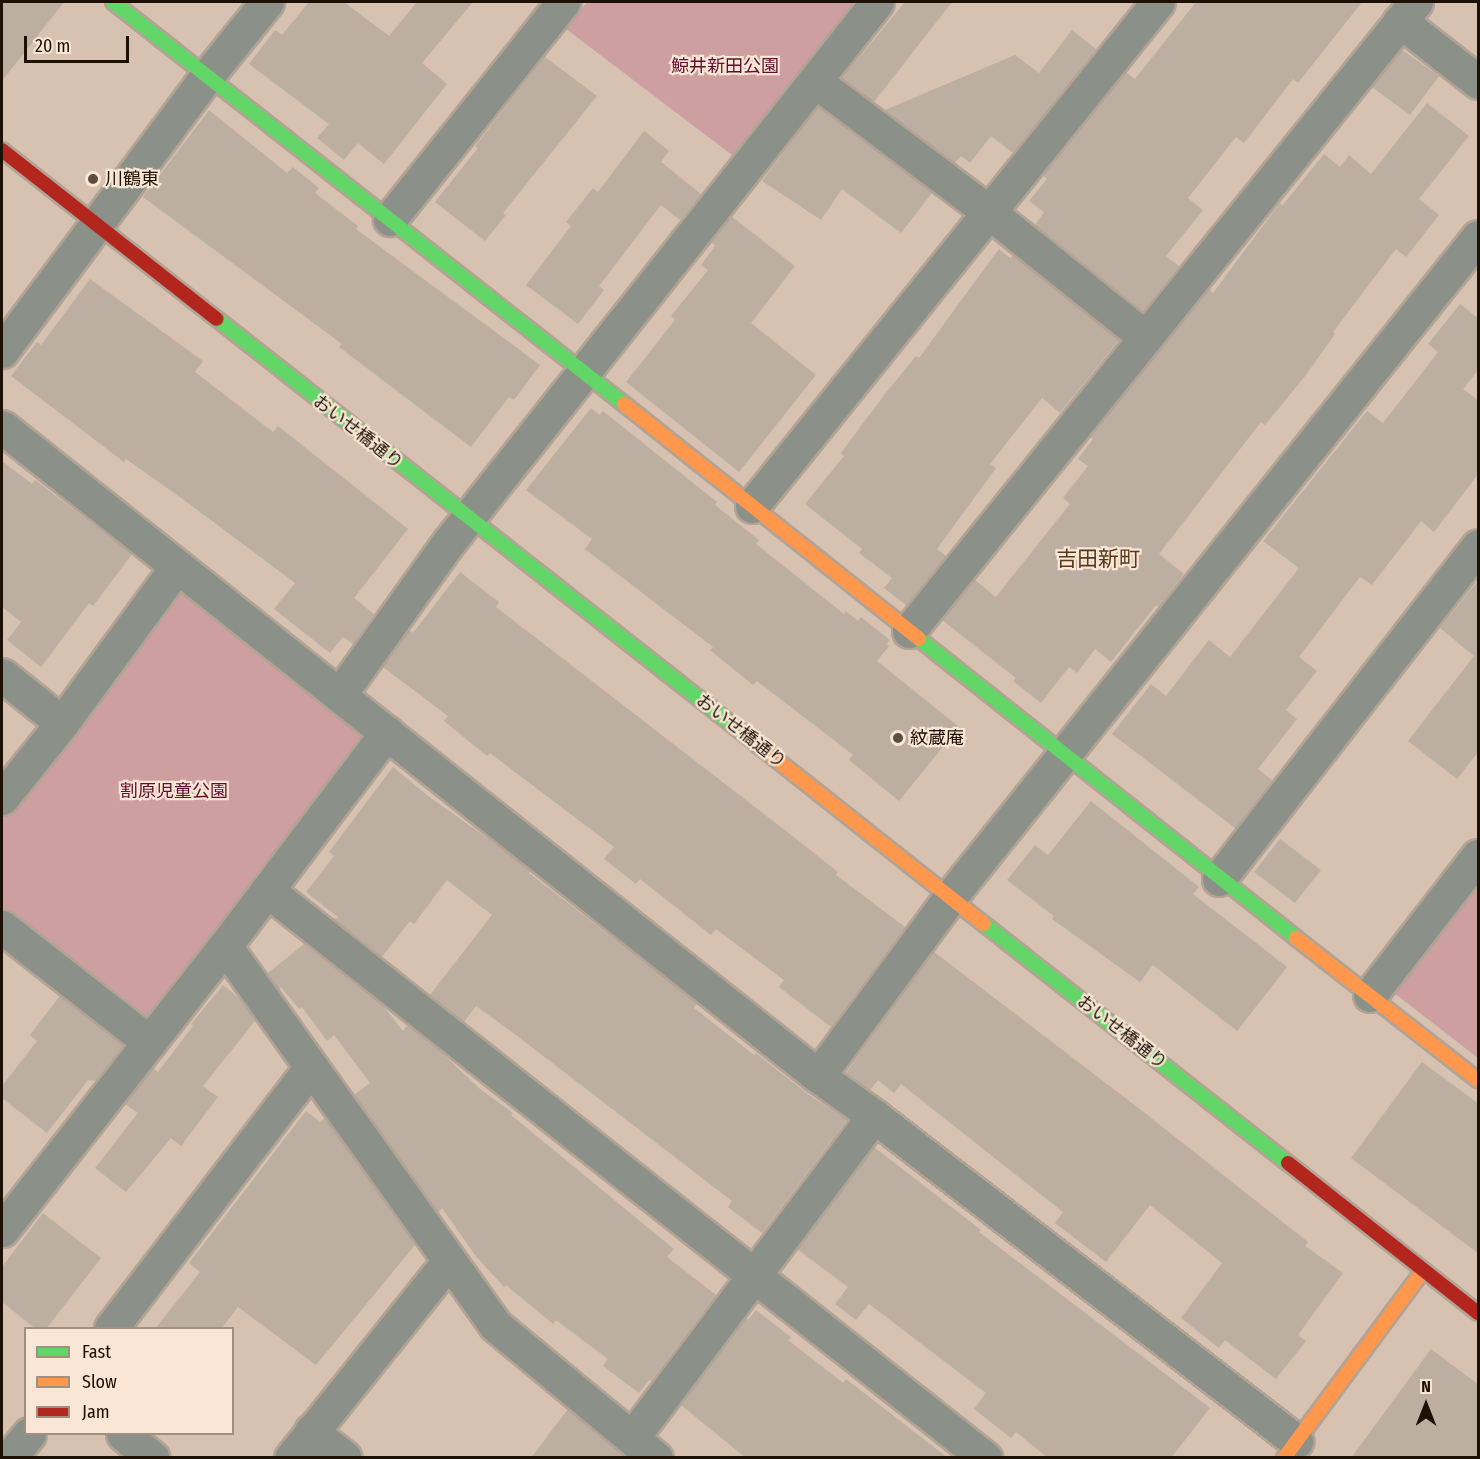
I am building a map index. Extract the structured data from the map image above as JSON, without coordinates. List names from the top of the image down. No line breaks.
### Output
{"streets":{"street":["おいせ橋通り"]},"districts":["吉田新町"],"parks":["鯨井新田公園","割原児童公園"],"places":["川鶴東","紋蔵庵"],"legend":["Fast","Slow","Jam"],"scale_bar":"20 m","north":"top"}
